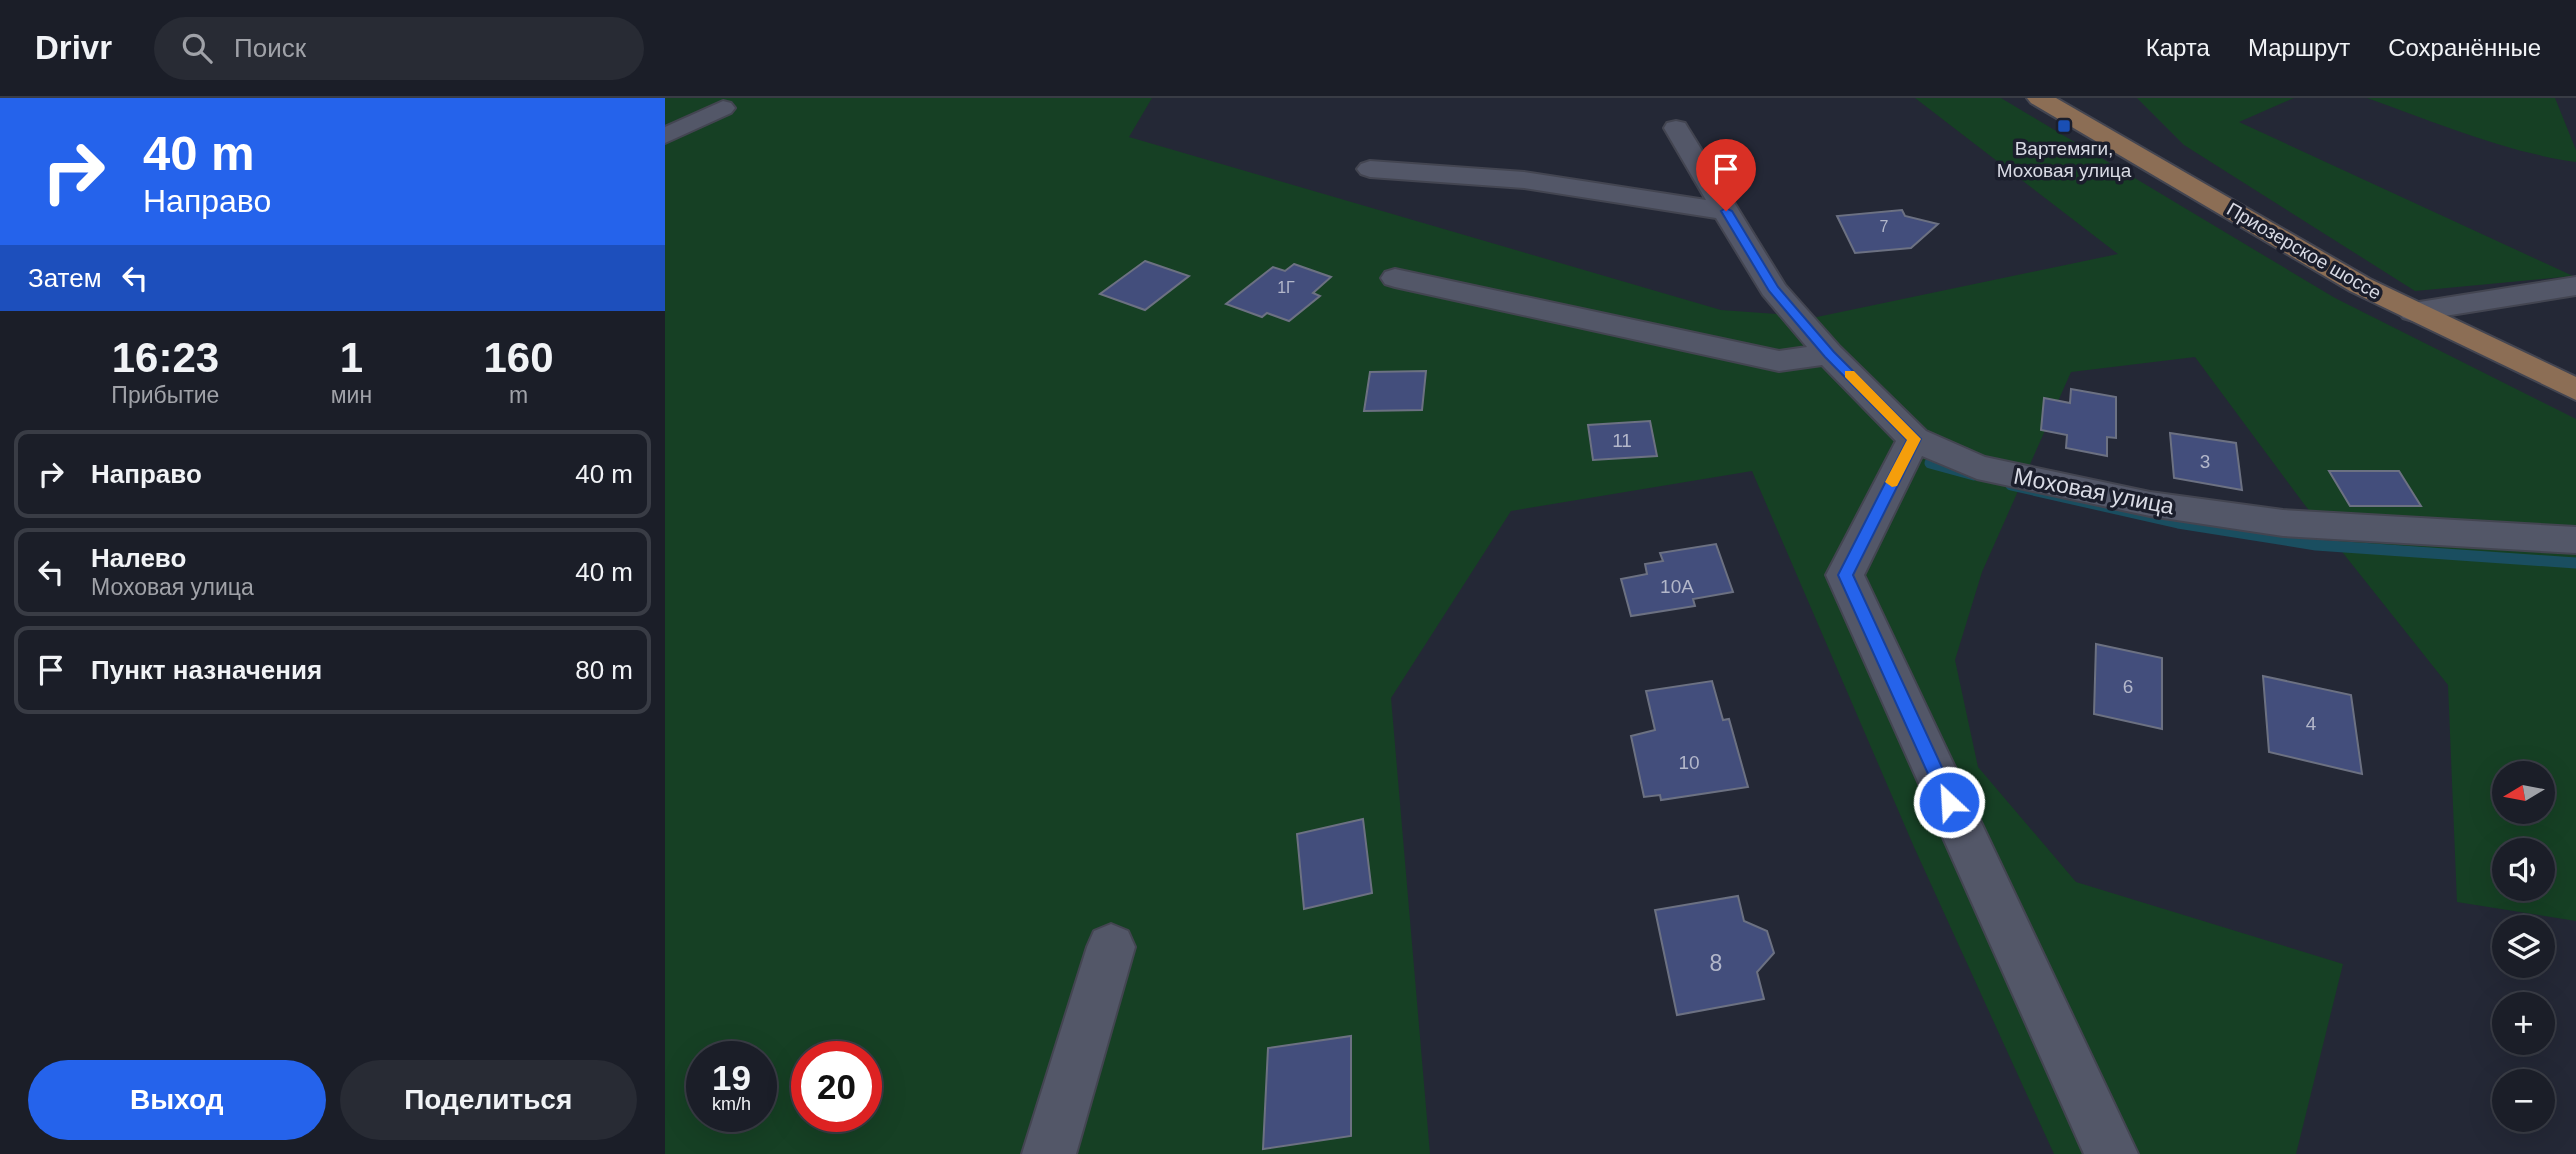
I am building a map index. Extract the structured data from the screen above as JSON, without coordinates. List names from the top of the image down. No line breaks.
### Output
{"streets":{"main road":["Приозерское шоссе"],"street":["Моховая улица"]},"places":{"transit":["Вартемяги, Моховая улица"]},"house_numbers":["7","1Г","11","3","10А","6","4","10","8"],"north":"left","page":{"header":"Drivr","search":"Поиск","nav":["Карта","Маршрут","Сохранённые"],"turn":["40 m","Направо"],"then":"Затем","eta":["16:23","Прибытие","1","мин","160","m"],"list":[{"name":"Направо","value":"40 m"},{"name":"Налево","note":"Моховая улица","value":"40 m"},{"name":"Пункт назначения","value":"80 m"}],"map_buttons":["+","−"],"speed":"19 km/h","limit":"20","buttons":["Выход","Поделиться"]}}
